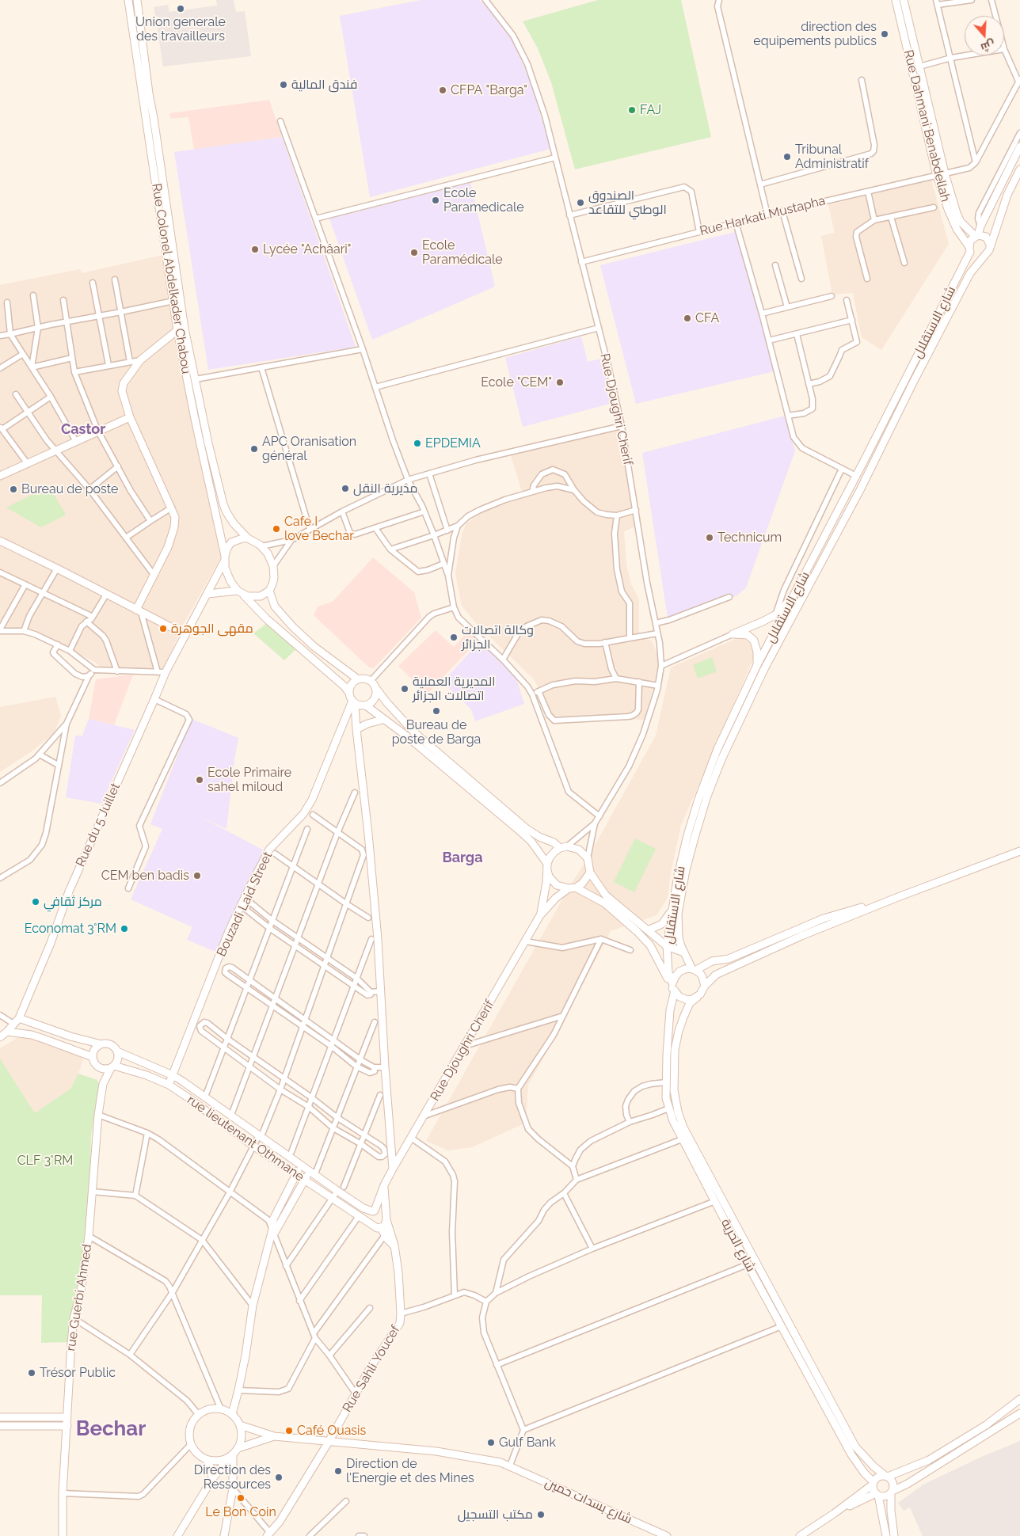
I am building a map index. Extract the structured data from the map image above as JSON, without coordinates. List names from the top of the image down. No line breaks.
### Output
{"streets":{"main road":["Rue Dahmani Benabdellah","Rue Colonel Abdelkader Chabou","شارع الاستقلال","Rue Djoughri Cherif","Rue du 5 Juillet","Bouzadi Laid Street","rue lieutenant Othmane","شارع الحرية","rue Guerbi Ahmed","Rue Sahli Youcef","شارع بسدات حمين"],"street":["Rue Harkati Mustapha"]},"crossings":[["Rue Dahmani Benabdellah","Rue Harkati Mustapha"],["Rue Dahmani Benabdellah","شارع الاستقلال"],["Rue Harkati Mustapha","Rue Djoughri Cherif"],["Rue Colonel Abdelkader Chabou","Rue du 5 Juillet"],["شارع الاستقلال","شارع الحرية"],["Rue Djoughri Cherif","rue lieutenant Othmane"],["Rue Djoughri Cherif","Rue Sahli Youcef"],["Bouzadi Laid Street","rue lieutenant Othmane"],["rue lieutenant Othmane","Rue Sahli Youcef"],["Rue Sahli Youcef","شارع بسدات حمين"]],"districts":["Castor","Barga","Bechar"],"parks":["CLF 3°RM"],"places":["Union generale des travailleurs","direction des equipements publics","فندق المالية","CFPA \"Barga\"","FAJ","Tribunal Administratif","Ecole Paramedicale","الصندوق الوطني للتقاعد","Lycée \"Achâari\"","Ecole Paramédicale","CFA","Ecole \"CEM\"","EPDEMIA","APC Oranisation général","مديرية النقل","Bureau de poste","Cafe I love Bechar","Technicum","مقهى الجوهرة","وكالة اتصالات الجزائر","المديرية العملية اتصالات الجزائر","Bureau de poste de Barga","Ecole Primaire sahel miloud","CEM ben badis","مركز ثقافي","Economat 3°RM","Trésor Public","Café Ouasis","Gulf Bank","Direction de l'Energie et des Mines","Direction des Ressources","Le Bon Coin","مكتب التسجيل"],"north":"bottom"}
